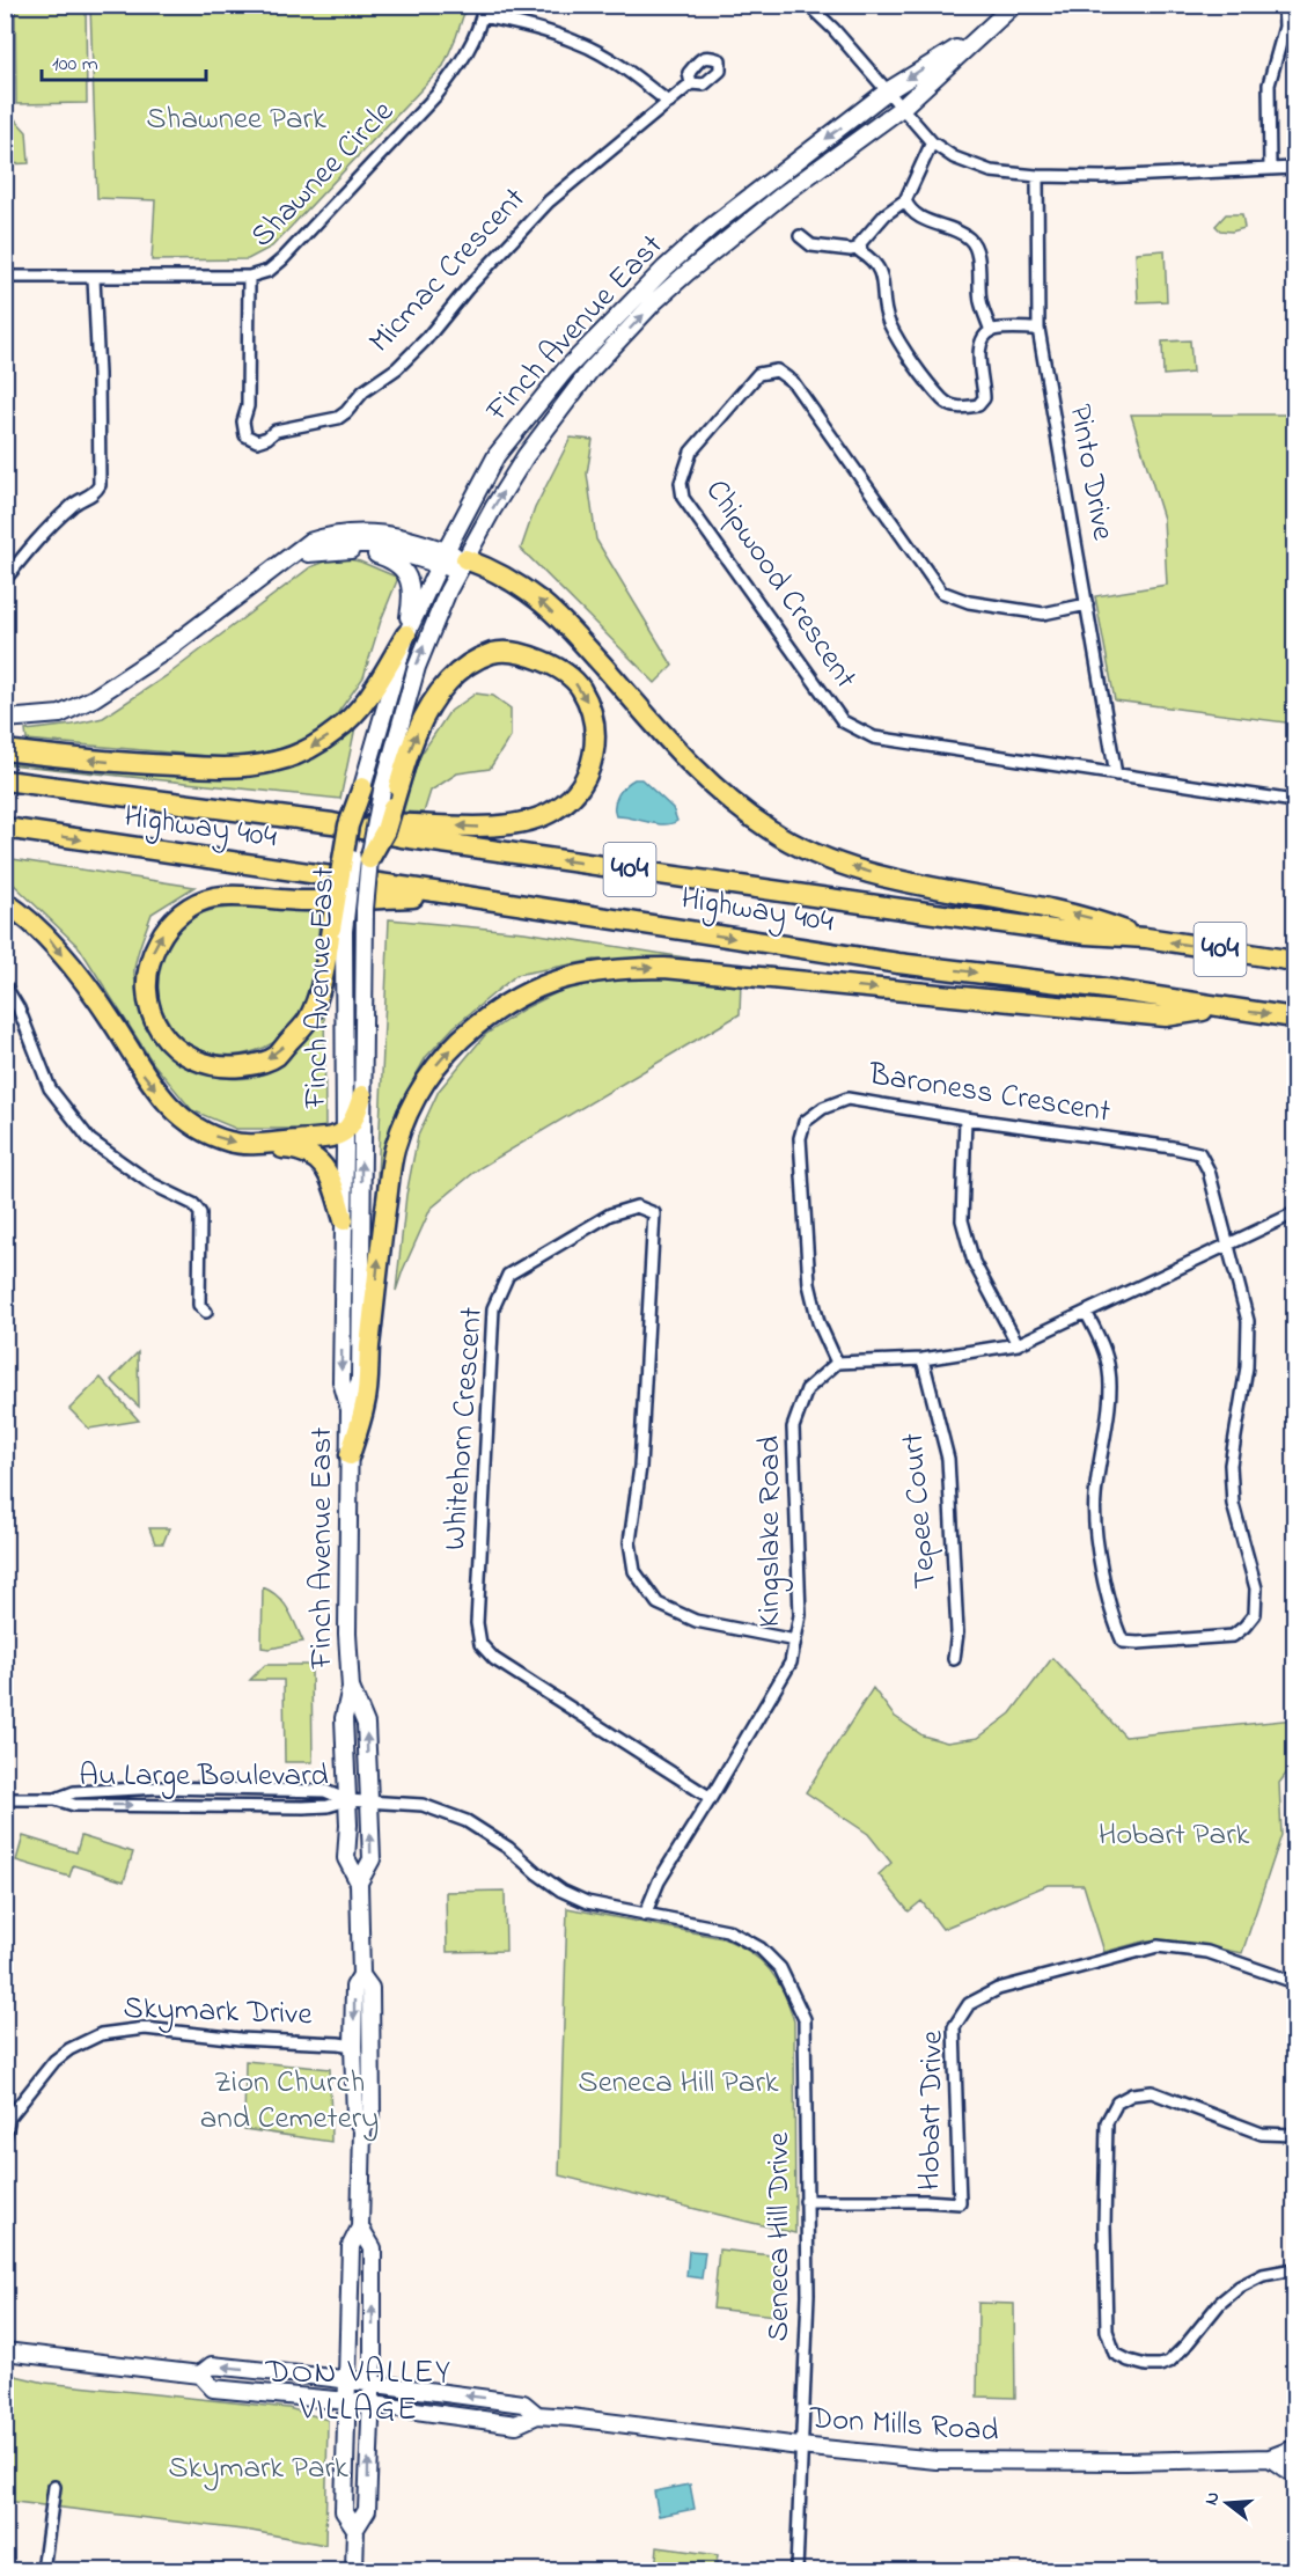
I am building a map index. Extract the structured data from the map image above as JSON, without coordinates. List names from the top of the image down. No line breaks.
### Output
{"streets":{"highway":["Highway 404","404"],"main road":["Finch Avenue East","Don Mills Road"],"street":["Shawnee Circle","Micmac Crescent","Pinto Drive","Chipwood Crescent","Baroness Crescent","Whitehorn Crescent","Tepee Court","Kingslake Road","Au Large Boulevard","Skymark Drive","Hobart Drive","Seneca Hill Drive"]},"crossings":[["Shawnee Circle","Micmac Crescent"],["Finch Avenue East","Au Large Boulevard"],["Finch Avenue East","Skymark Drive"],["Finch Avenue East","Seneca Hill Drive"],["Finch Avenue East","Don Mills Road"],["Pinto Drive","Chipwood Crescent"],["Baroness Crescent","Kingslake Road"],["Whitehorn Crescent","Kingslake Road"],["Kingslake Road","Seneca Hill Drive"],["Au Large Boulevard","Seneca Hill Drive"],["Hobart Drive","Seneca Hill Drive"],["Seneca Hill Drive","Don Mills Road"]],"districts":["DON VALLEY VILLAGE"],"parks":["Shawnee Park","Hobart Park","Zion Church and Cemetery","Seneca Hill Park","Skymark Park"],"scale_bar":"100 m","north":"left"}
